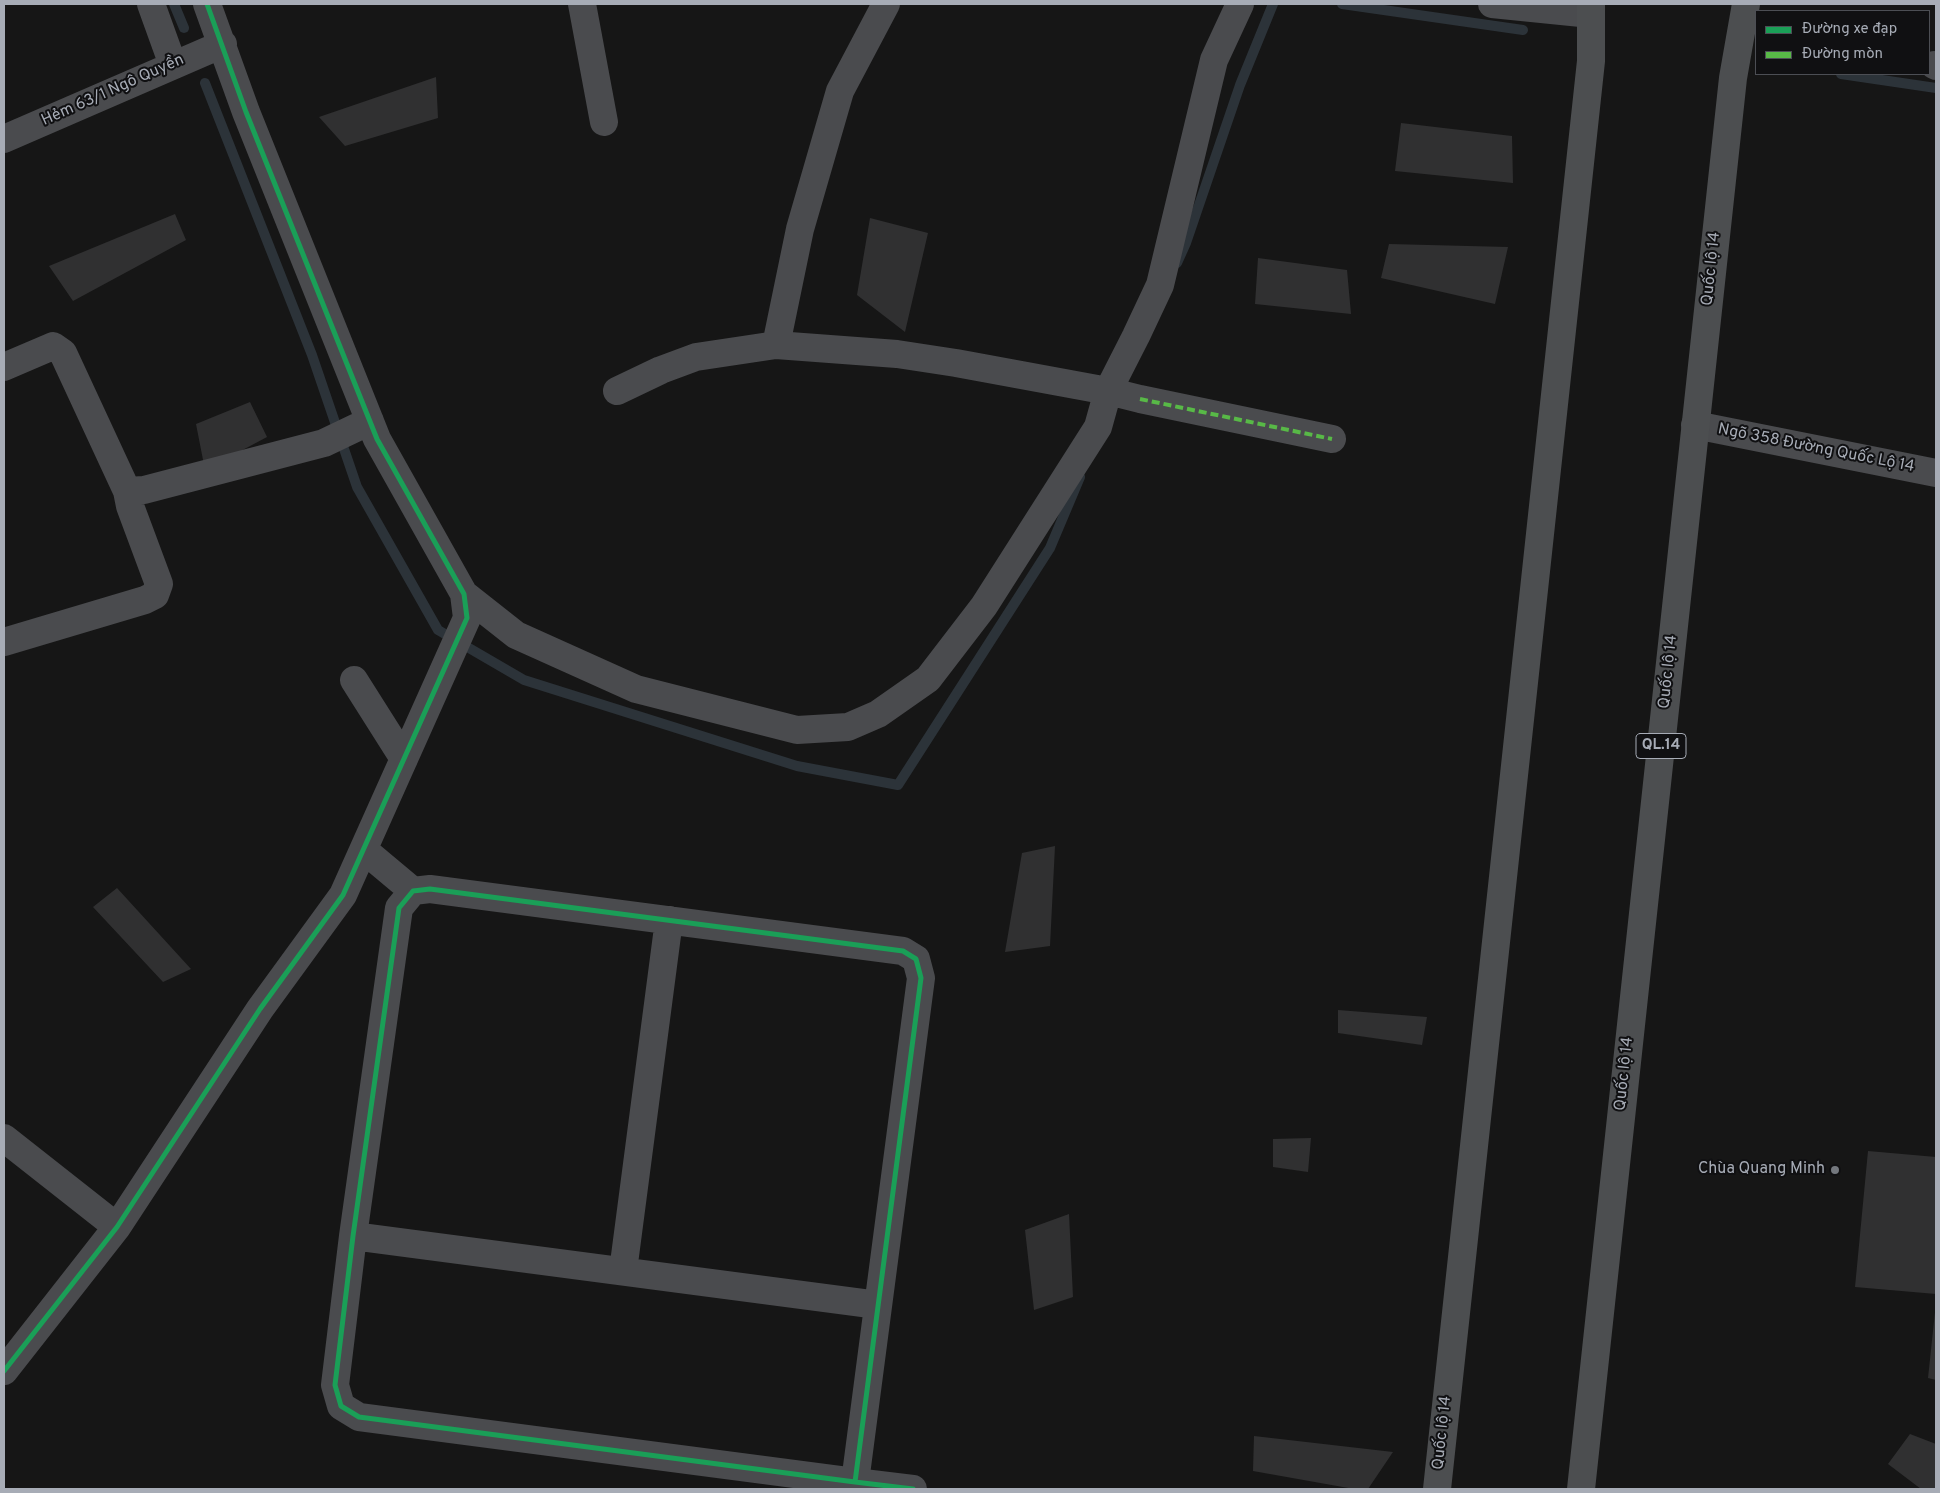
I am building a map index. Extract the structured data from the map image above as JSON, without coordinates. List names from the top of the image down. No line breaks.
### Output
{"streets":{"highway":["Quốc lộ 14","QL.14"],"street":["Hẻm 63/1 Ngô Quyền","Ngõ 358 Đường Quốc Lộ 14"]},"crossings":[["Quốc lộ 14","Ngõ 358 Đường Quốc Lộ 14"]],"places":["Chùa Quang Minh"],"legend":["Đường xe đạp","Đường mòn"]}
